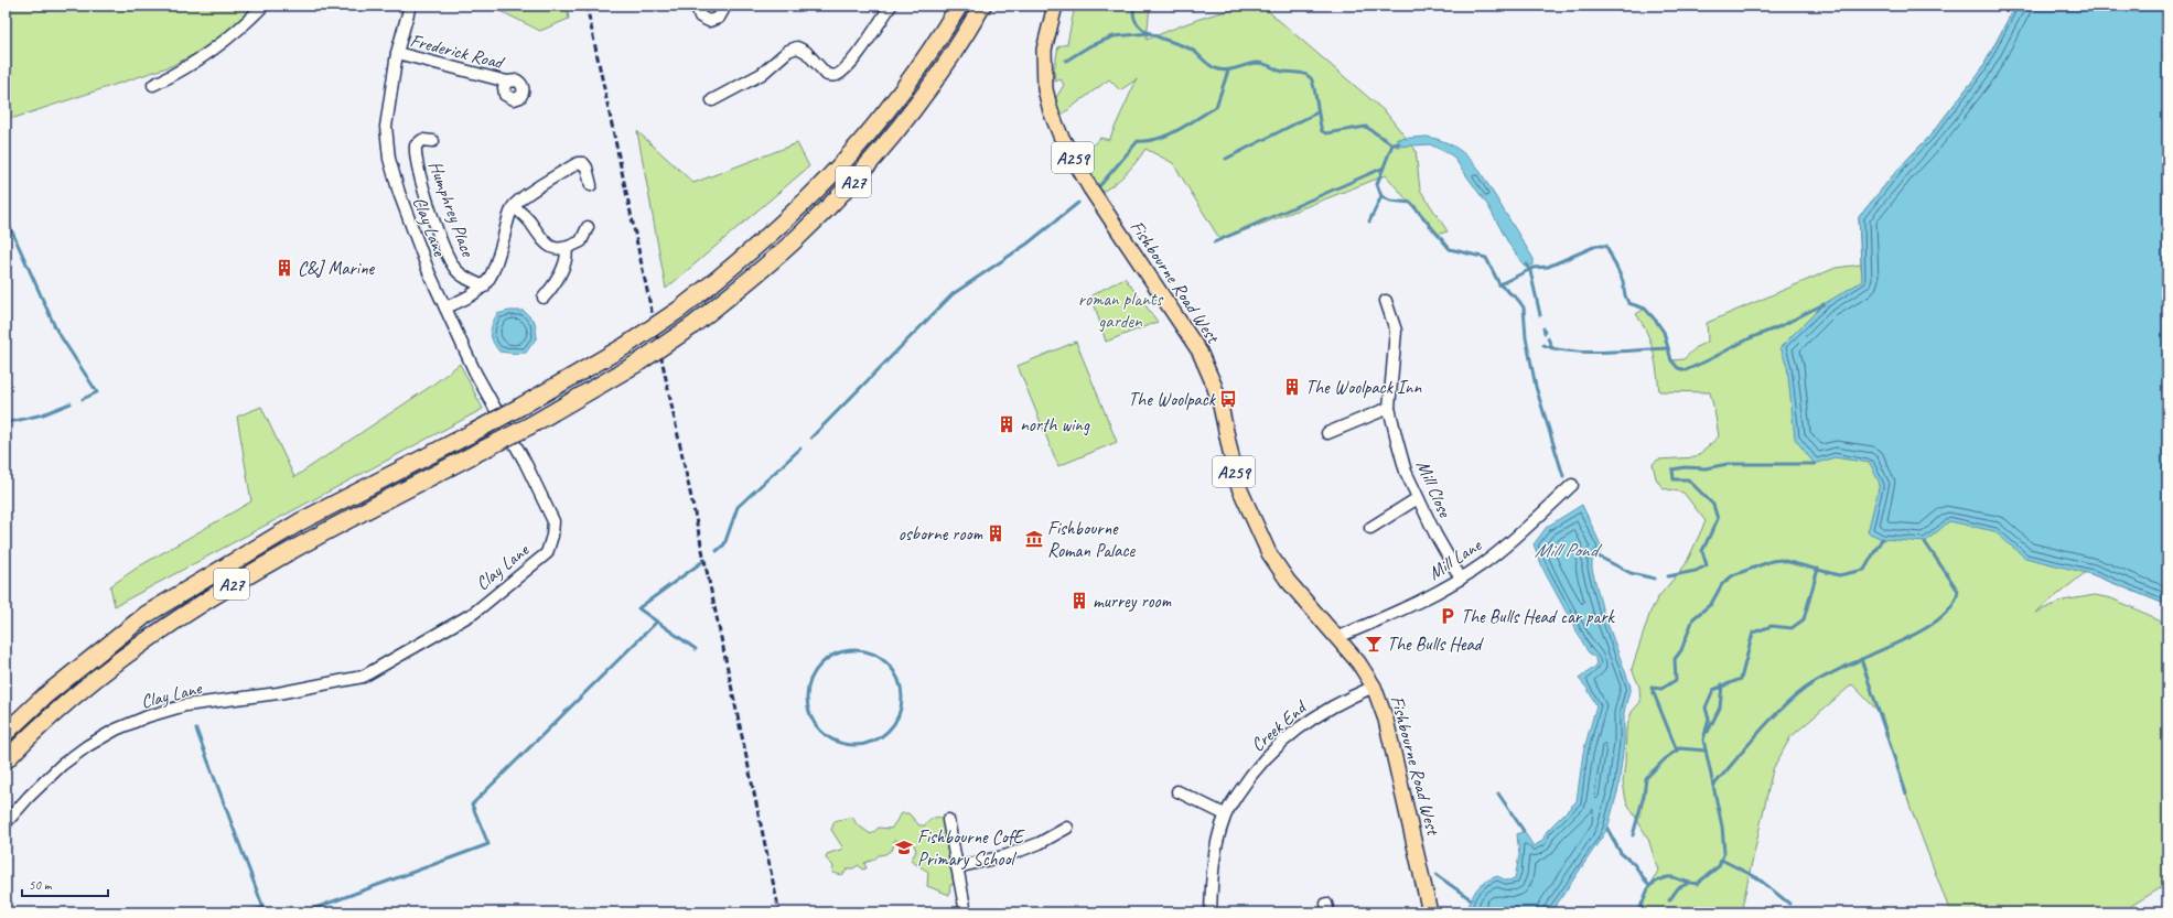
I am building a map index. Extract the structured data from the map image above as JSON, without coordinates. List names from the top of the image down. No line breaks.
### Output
{"streets":{"highway":["A27"],"main road":["A259","Fishbourne Road West"],"street":["Frederick Road","Humphrey Place","Clay Lane","Mill Close","Mill Lane","Creek End"]},"crossings":[["Frederick Road","Clay Lane"],["Fishbourne Road West","Mill Lane"],["Fishbourne Road West","Creek End"],["Mill Close","Mill Lane"]],"water":["Mill Pond"],"parks":["roman plants garden"],"places":{"building":["C&J Marine","The Woolpack Inn","north wing","osborne room","murrey room"],"bus stop":["The Woolpack"],"museum":["Fishbourne Roman Palace"],"parking":["The Bulls Head car park"],"bar":["The Bulls Head"],"school or university":["Fishbourne CofE Primary School"]},"scale_bar":"50 m"}
